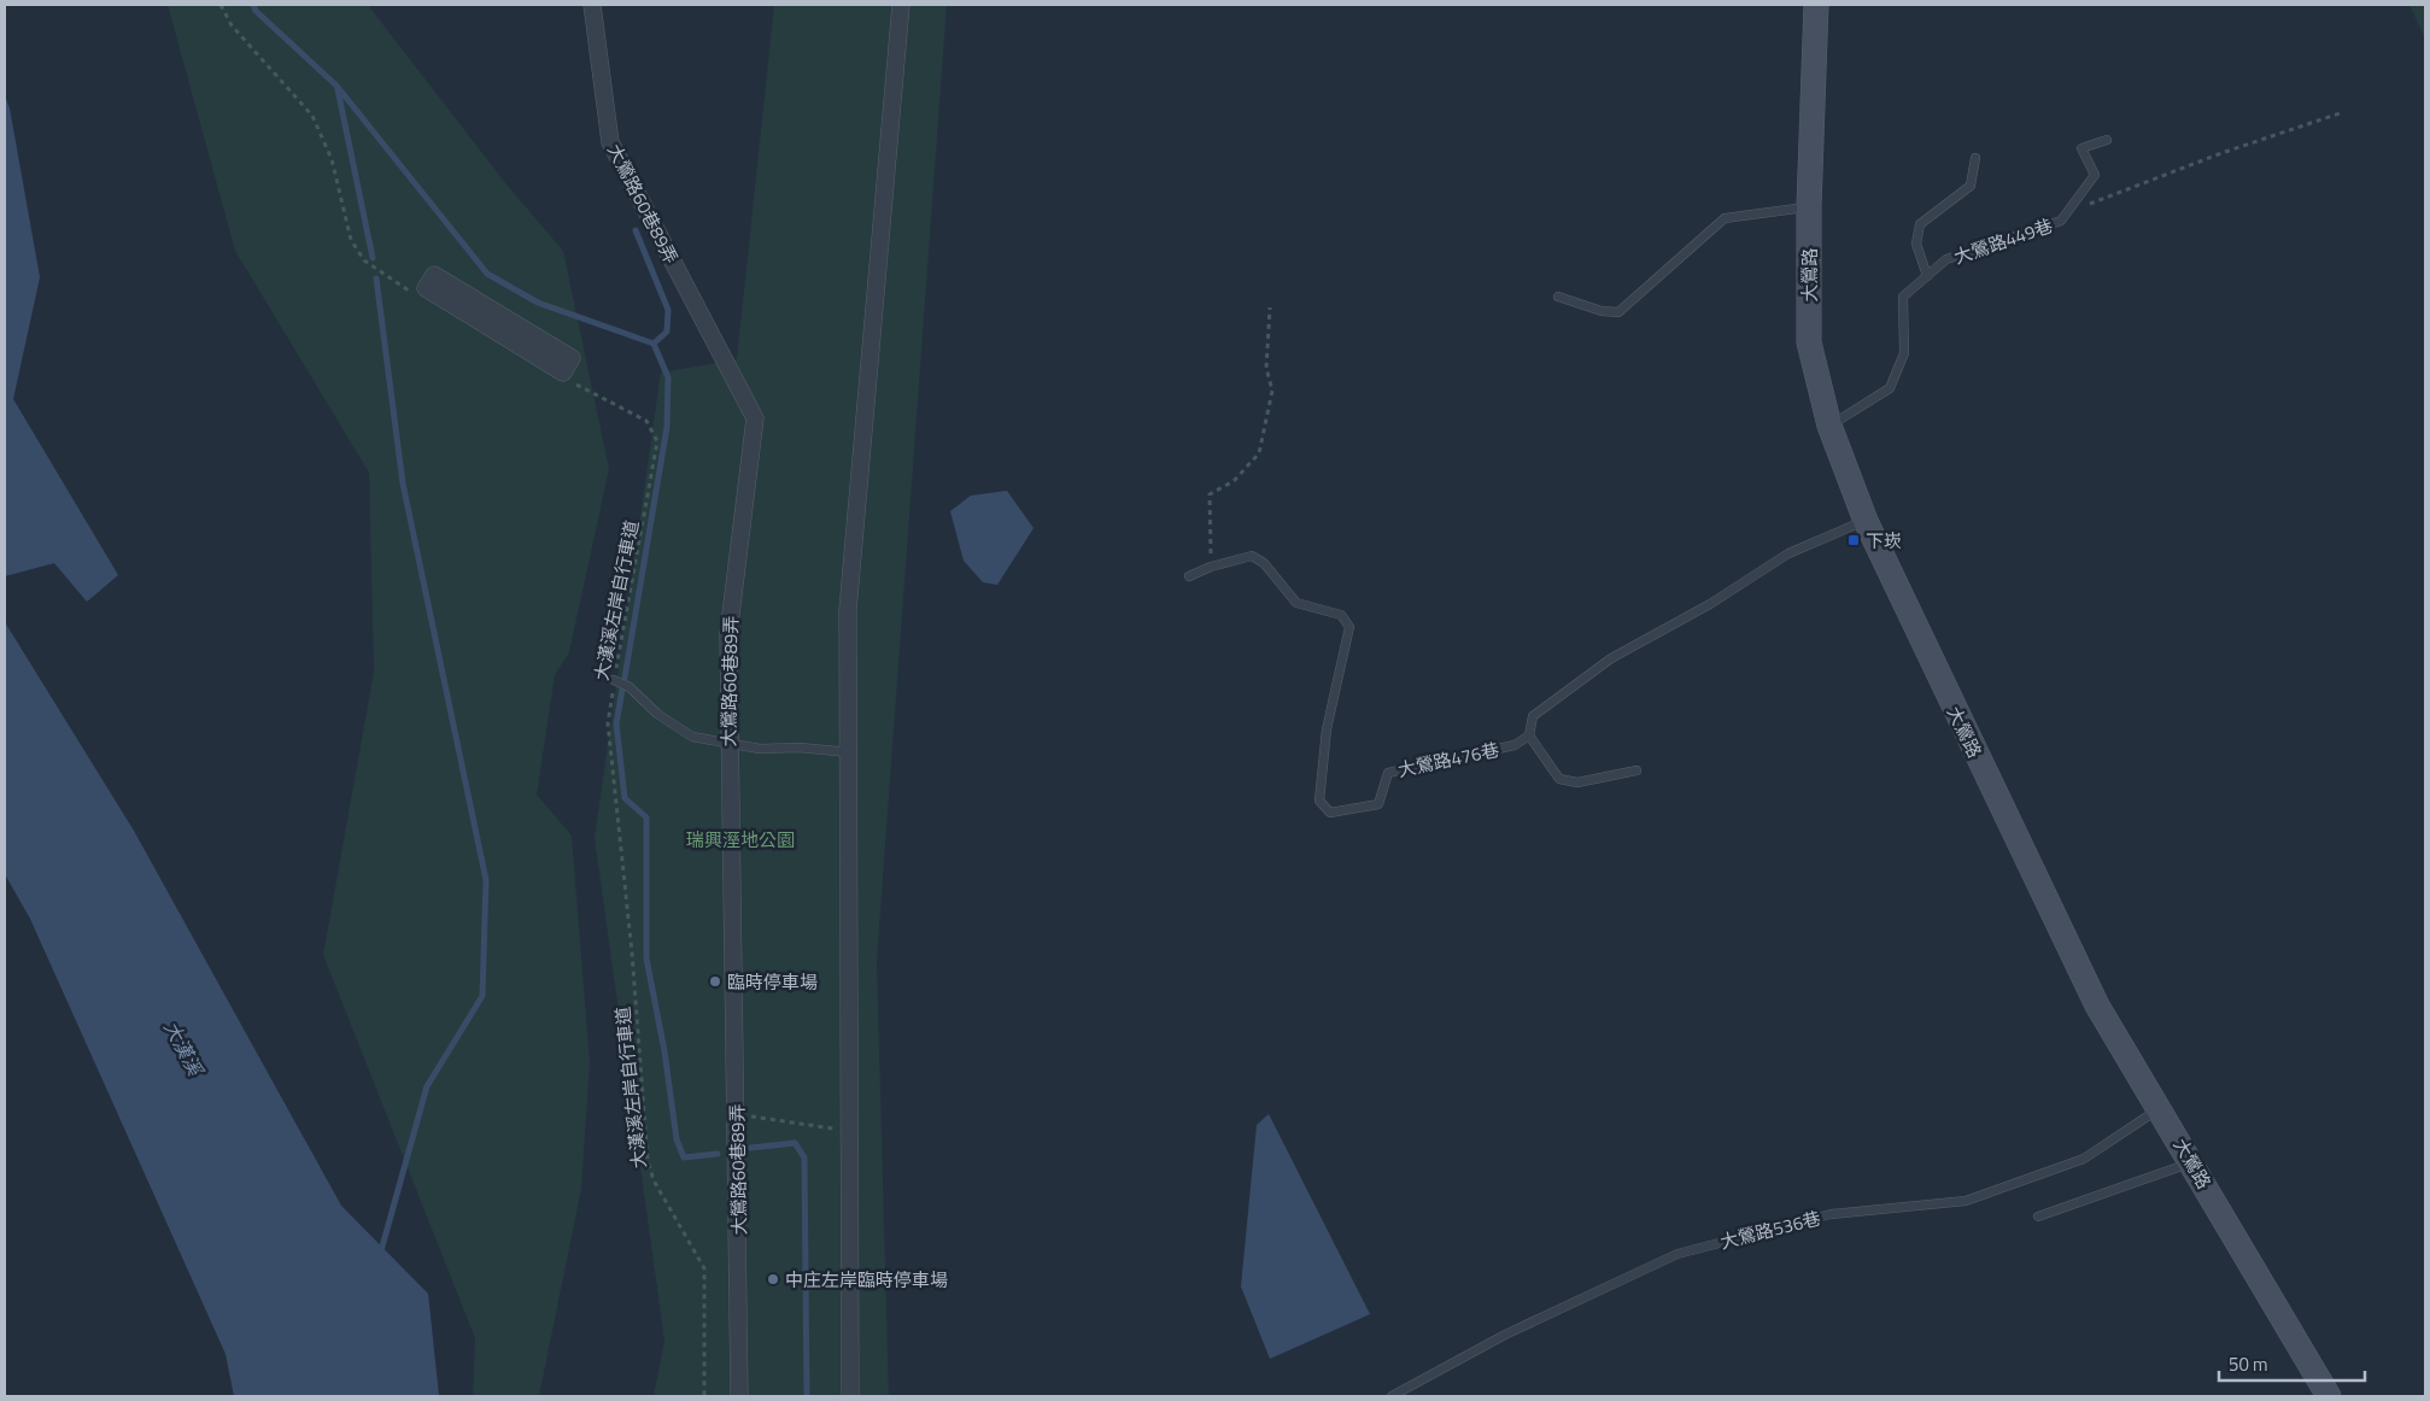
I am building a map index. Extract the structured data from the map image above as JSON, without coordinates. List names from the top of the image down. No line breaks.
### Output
{"streets":{"street":["大鶯路60巷89弄","大鶯路"],"lane":["大鶯路449巷","大鶯路476巷","大鶯路536巷"],"path":["大漢溪左岸自行車道"]},"crossings":[["大鶯路449巷","大鶯路"],["大鶯路","大鶯路536巷"]],"water":["大漢溪"],"parks":["瑞興溼地公園"],"places":{"transit":["下崁"],"other":["臨時停車場","中庄左岸臨時停車場"]},"scale_bar":"50 m"}
